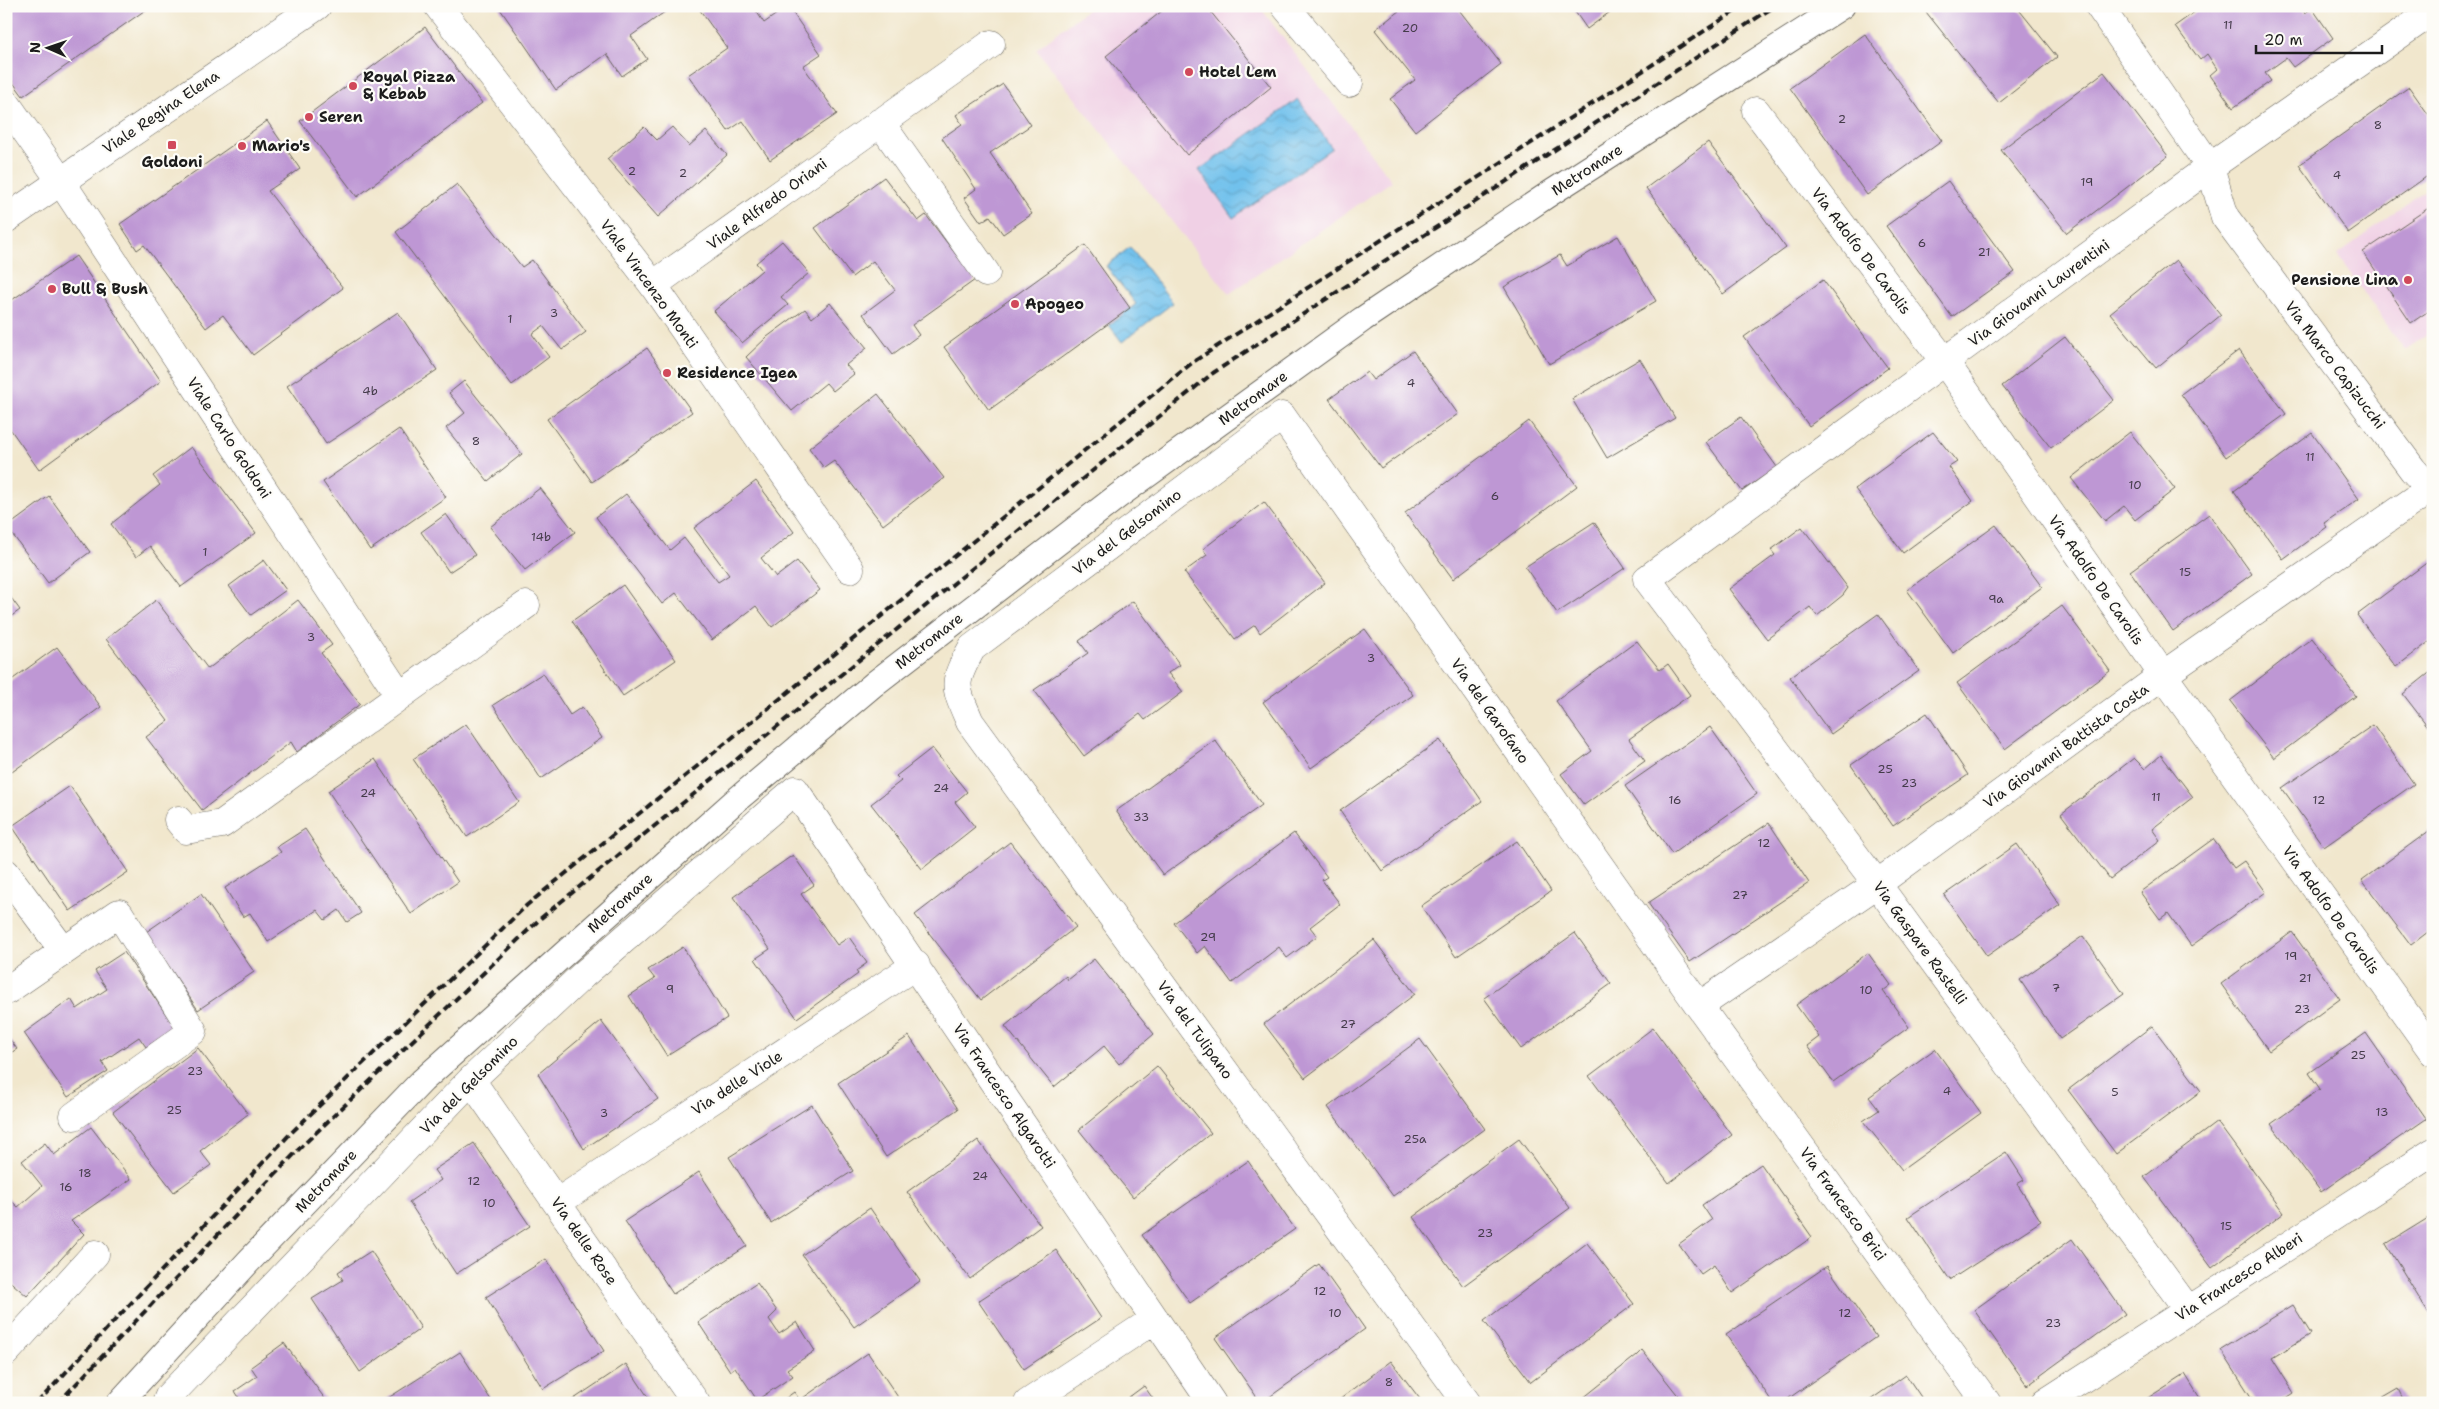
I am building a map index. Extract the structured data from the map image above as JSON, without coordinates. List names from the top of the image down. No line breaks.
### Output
{"streets":{"street":["Viale Regina Elena","Viale Alfredo Oriani","Via Adolfo De Carolis","Viale Vincenzo Monti","Via Giovanni Laurentini","Via Marco Capizucchi","Viale Carlo Goldoni","Via del Gelsomino","Via del Garofano","Via Giovanni Battista Costa","Via Gaspare Rastelli","Via del Tulipano","Via delle Viole","Via Francesco Algarotti","Via Francesco Brici","Via delle Rose","Via Francesco Alberi"],"lane":["Metromare"]},"crossings":[["Viale Regina Elena","Viale Carlo Goldoni"],["Viale Alfredo Oriani","Viale Vincenzo Monti"],["Via Adolfo De Carolis","Via Giovanni Laurentini"],["Via Adolfo De Carolis","Via Giovanni Battista Costa"],["Via Giovanni Laurentini","Via Marco Capizucchi"],["Via Giovanni Laurentini","Via Gaspare Rastelli"],["Via Marco Capizucchi","Via Giovanni Battista Costa"],["Via del Gelsomino","Via del Garofano"],["Via del Gelsomino","Via del Tulipano"],["Via del Gelsomino","Via Francesco Algarotti"],["Via del Gelsomino","Via delle Rose"],["Via del Garofano","Via Giovanni Battista Costa"],["Via del Garofano","Via Francesco Brici"],["Via Giovanni Battista Costa","Via Gaspare Rastelli"],["Via Giovanni Battista Costa","Via Francesco Brici"],["Via Gaspare Rastelli","Via Francesco Alberi"],["Via delle Viole","Via Francesco Algarotti"],["Via delle Viole","Via delle Rose"]],"places":{"other":["Hotel Lem","Royal Pizza & Kebab","Seren","Mario's","Pensione Lina","Bull & Bush","Apogeo","Residence Igea"],"transit":["Goldoni"]},"house_numbers":["11","20","2","8","2","2","4","19","6","21","3","1","4","4b","8","11","10","6","14b","1","15","9a","3","3","25","23","24","24","11","16","12","33","12","27","29","19","21","7","9","10","23","27","25","23","4","5","25","13","3","25a","18","24","12","16","10","15","23","12","10","12","23","8"],"scale_bar":"20 m","north":"left"}
